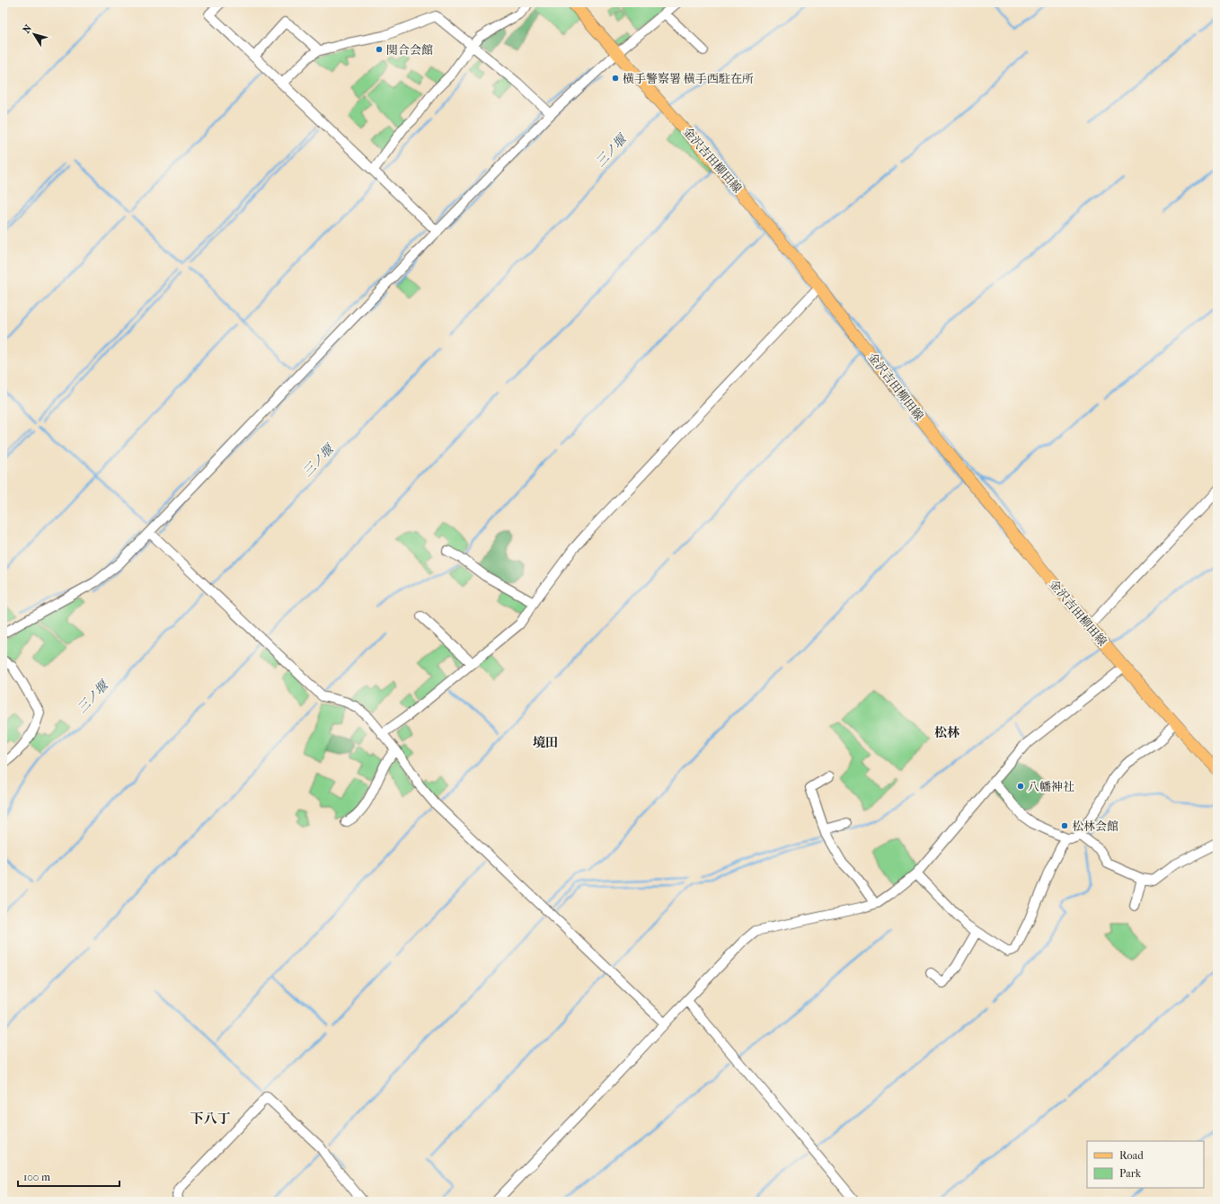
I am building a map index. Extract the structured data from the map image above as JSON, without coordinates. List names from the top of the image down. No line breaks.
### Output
{"streets":{"main road":["金沢吉田柳田線"]},"districts":["松林","境田","下八丁"],"water":["三ノ堰"],"places":["関合会館","横手警察署 横手西駐在所","八幡神社","松林会館"],"legend":["Road","Park"],"scale_bar":"100 m","north":"top left"}
